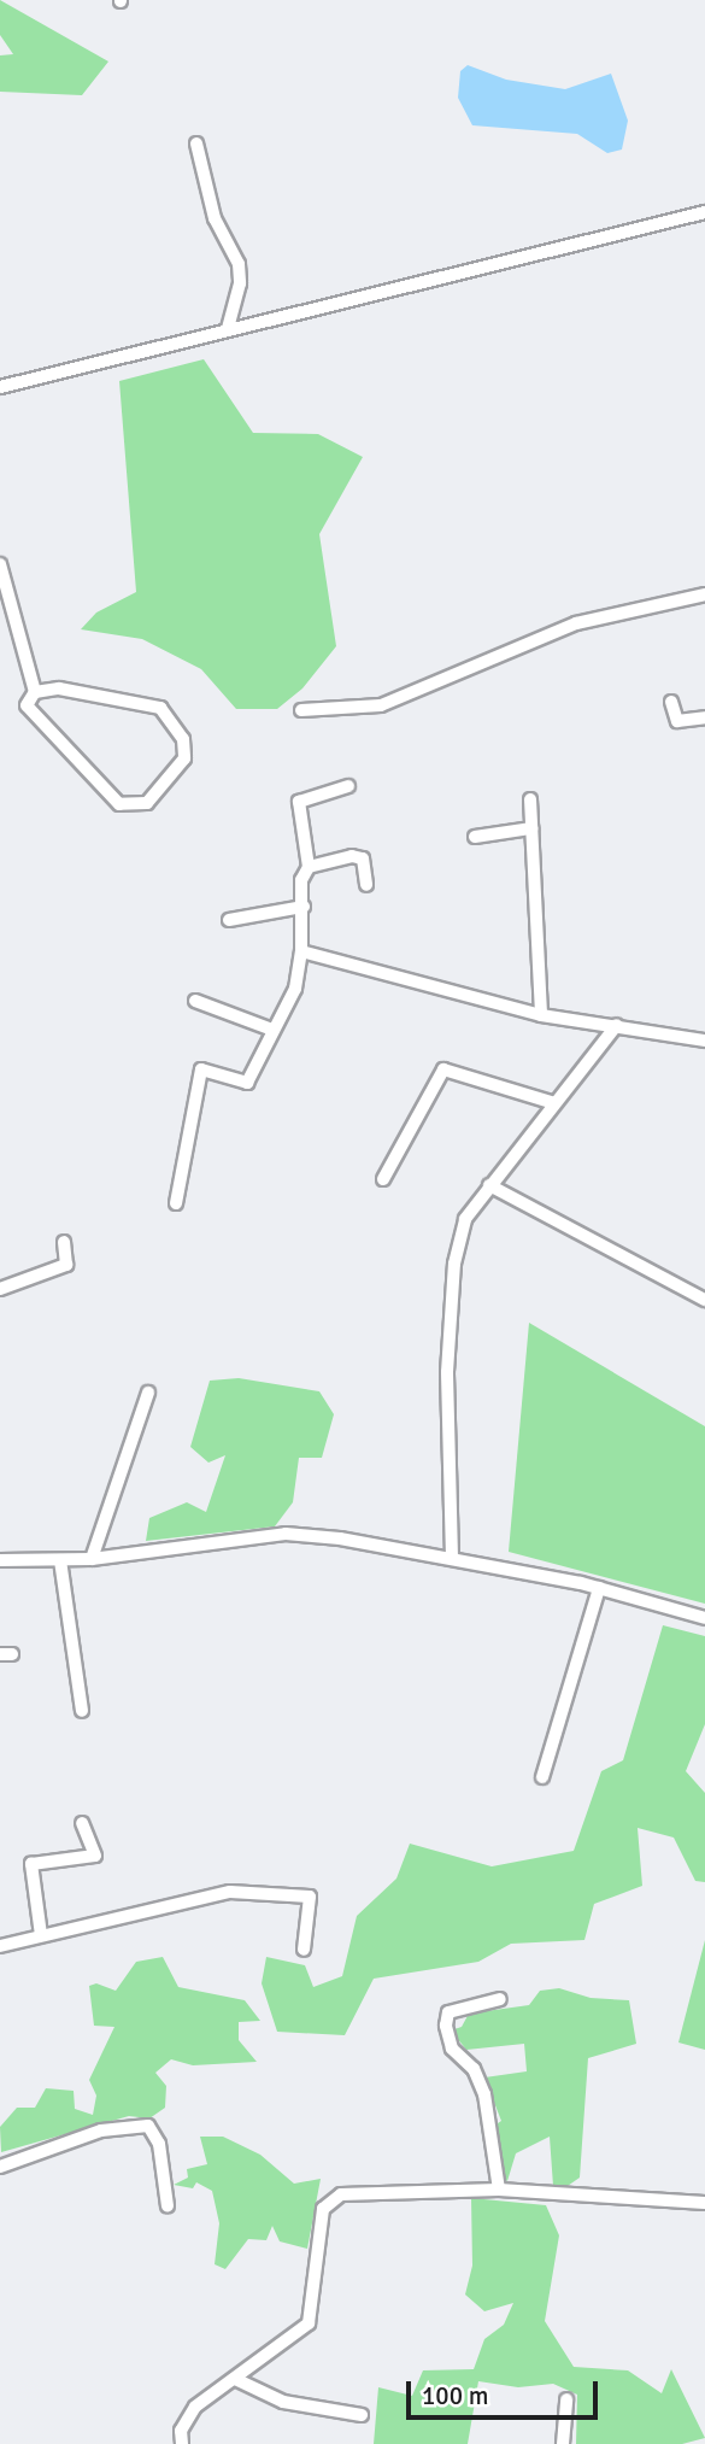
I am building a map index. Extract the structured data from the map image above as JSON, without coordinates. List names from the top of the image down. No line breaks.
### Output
{"scale_bar":"100 m"}
